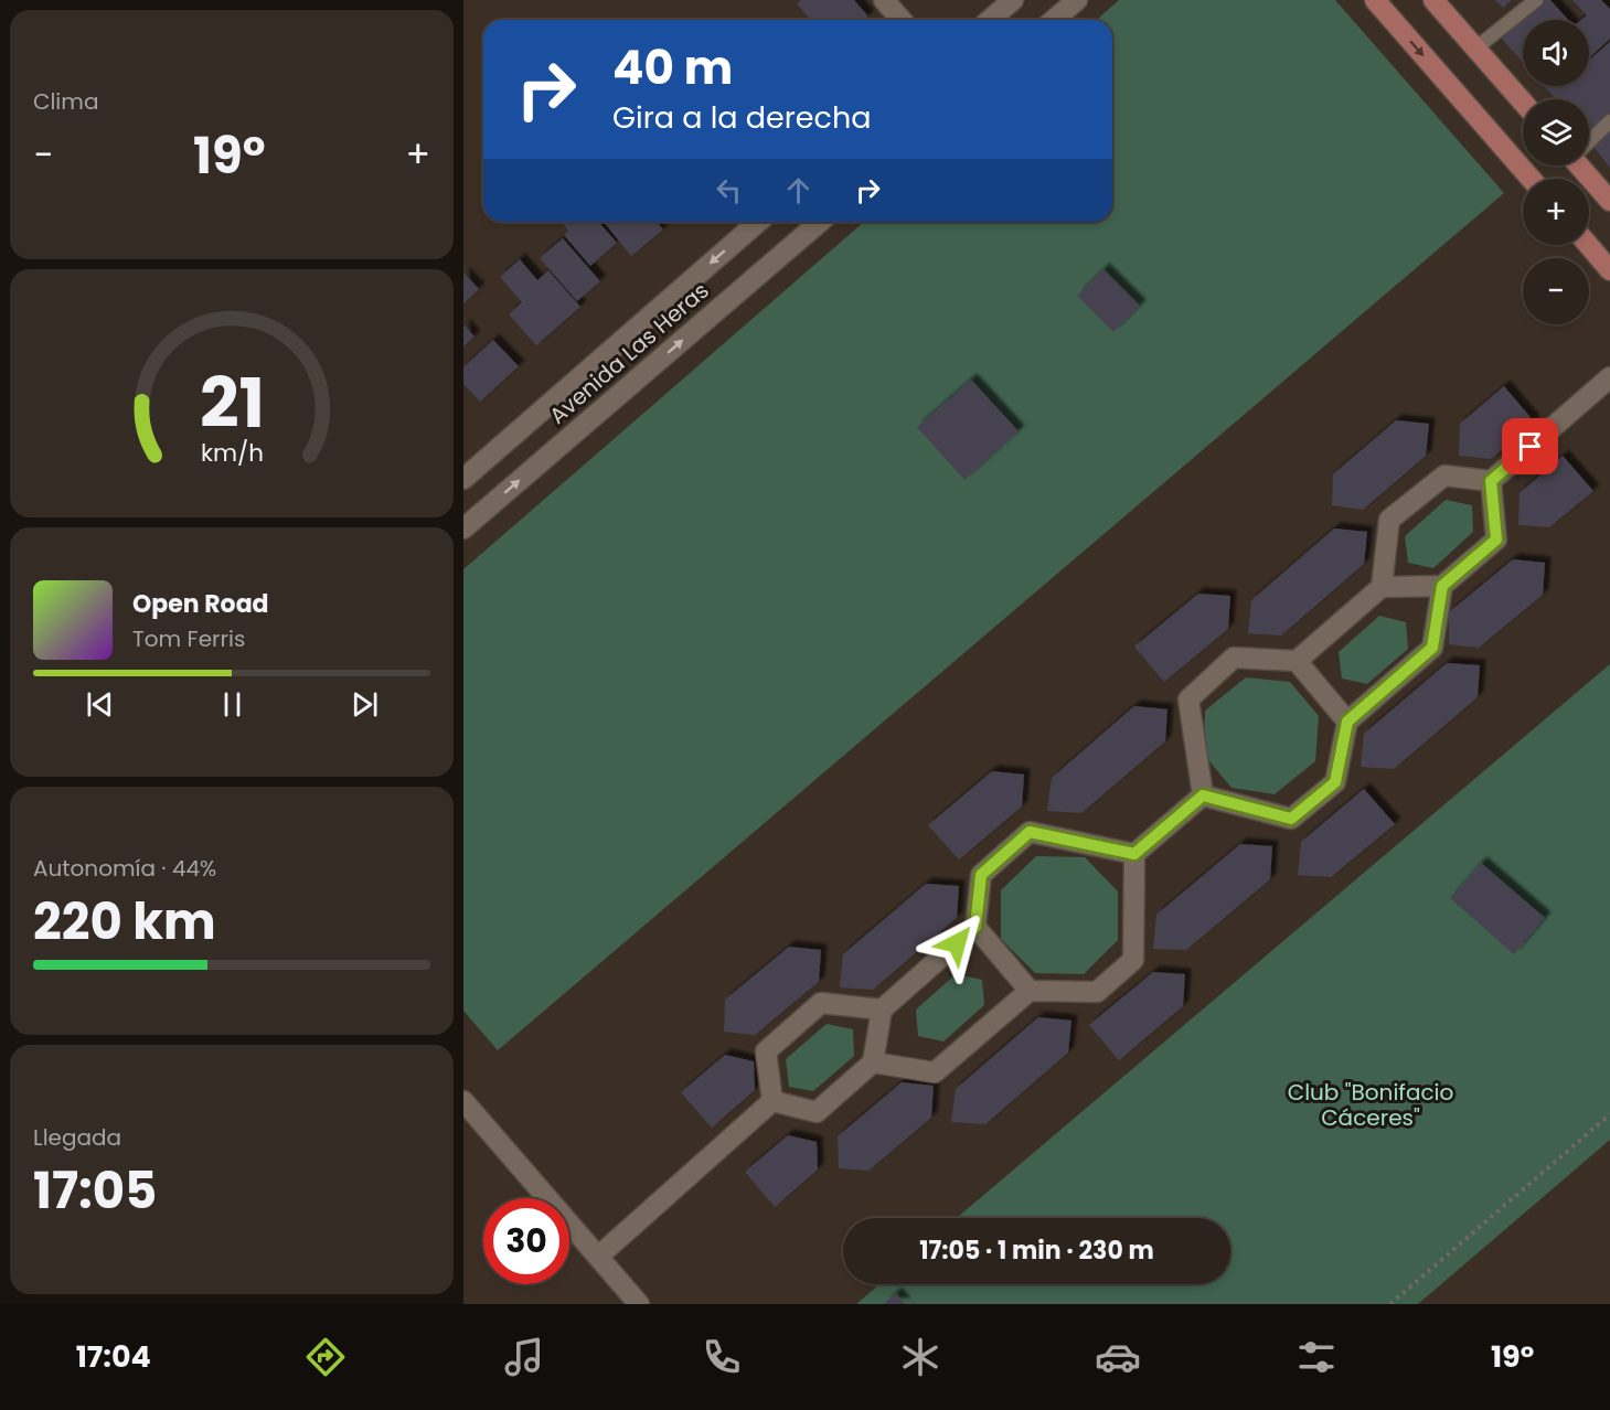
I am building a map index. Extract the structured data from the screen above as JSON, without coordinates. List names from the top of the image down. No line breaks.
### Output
{"streets":{"street":["Avenida Las Heras"]},"parks":["Club \"Bonifacio Cáceres\""],"page":{"tile":["Clima",["Autonomía · 44%","220 km"],["Llegada","17:05"]],"map_buttons":["+","−"],"turn":["40 m","Gira a la derecha"],"heat":["−","19°","+"],"song":["Open Road","Tom Ferris"],"limit":"30","trip":"17:05 · 1 min · 230 m","tabs":["17:04","19°"],"gauge":["21","km/h"]}}
